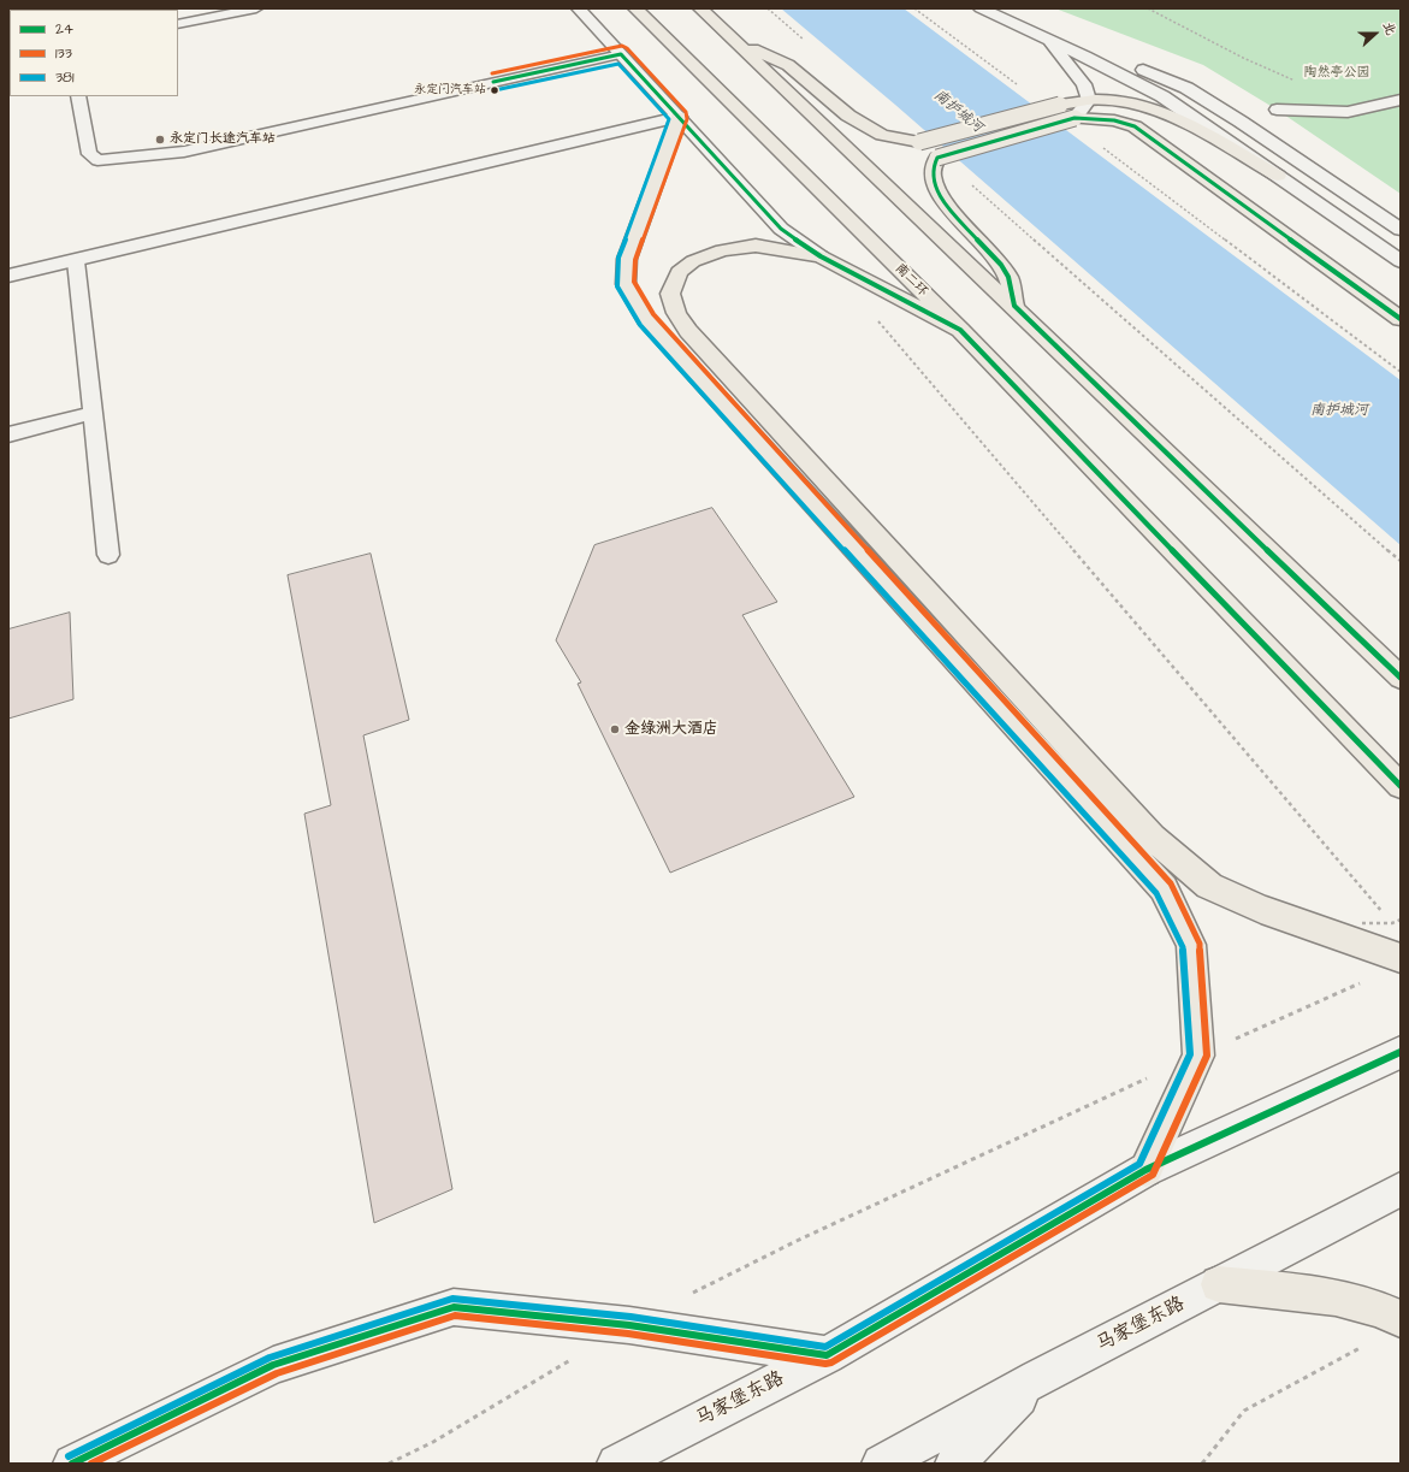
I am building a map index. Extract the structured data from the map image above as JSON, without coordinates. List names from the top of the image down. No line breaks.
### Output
{"streets":{"highway":["南二环"],"street":["马家堡东路"]},"water":["南护城河"],"parks":["陶然亭公园"],"places":["永定门汽车站","永定门长途汽车站","金绿洲大酒店"],"lines":["transit line 133","transit line 24","transit line 381"],"legend":["24","133","381"],"north":"right"}
